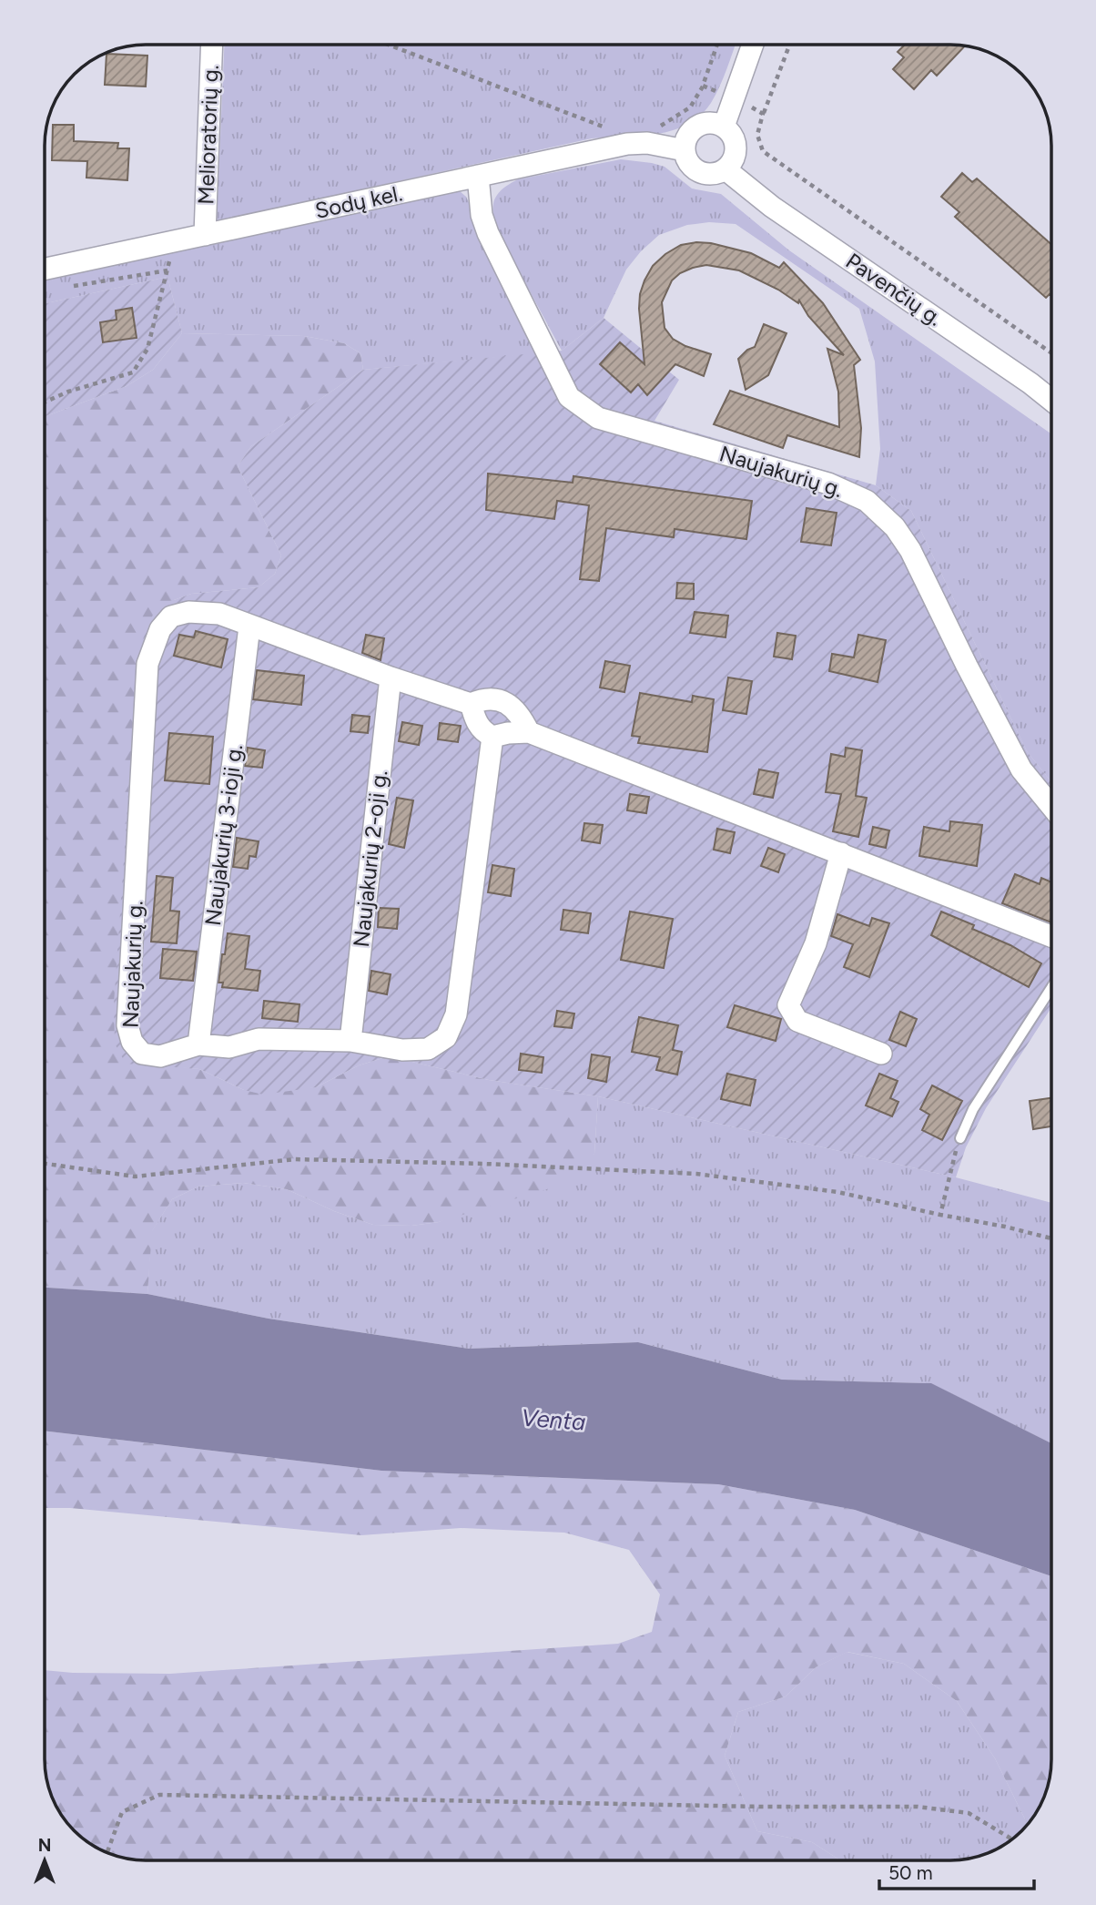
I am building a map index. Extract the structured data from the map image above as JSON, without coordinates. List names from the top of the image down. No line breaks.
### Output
{"streets":{"street":["Melioratorių g.","Sodų kel.","Pavenčių g.","Naujakurių g.","Naujakurių 3-ioji g.","Naujakurių 2-oji g."]},"crossings":[["Melioratorių g.","Sodų kel."],["Sodų kel.","Pavenčių g."],["Sodų kel.","Naujakurių g."],["Naujakurių g.","Naujakurių 3-ioji g."],["Naujakurių g.","Naujakurių 2-oji g."]],"water":["Venta"],"scale_bar":"50 m","north":"top"}
